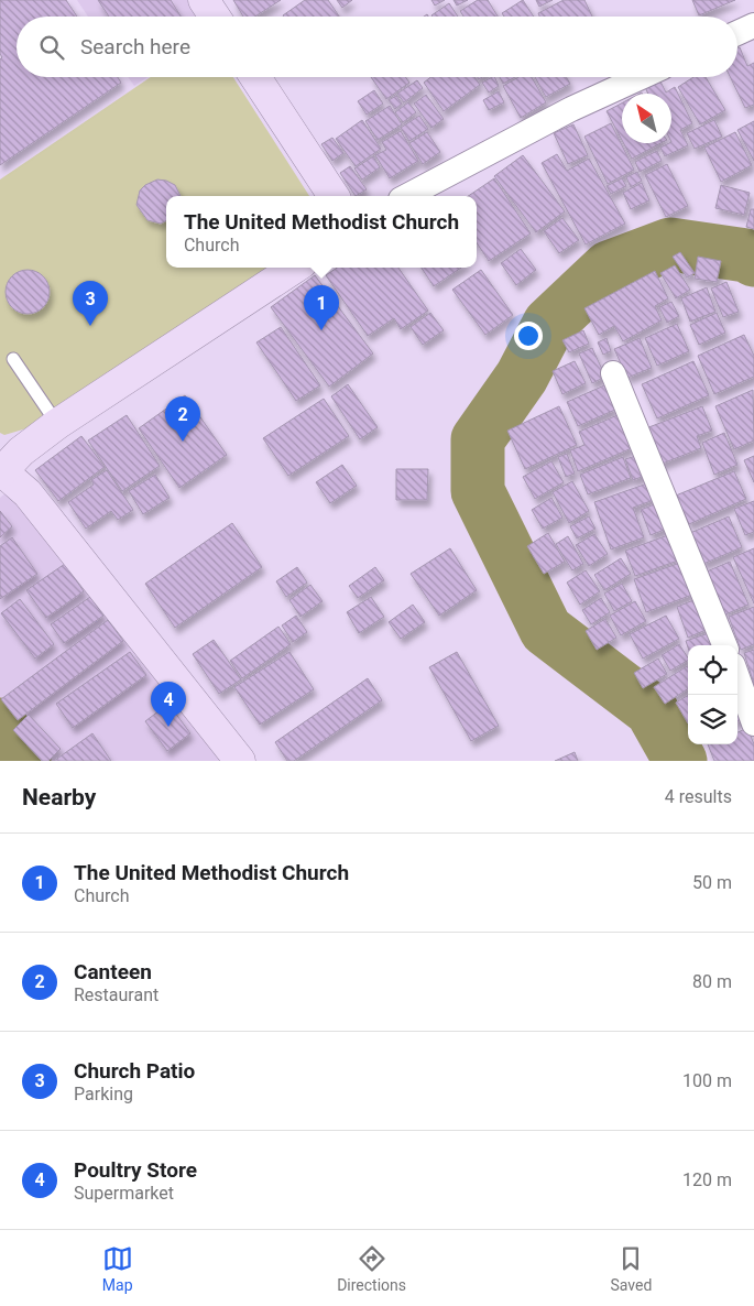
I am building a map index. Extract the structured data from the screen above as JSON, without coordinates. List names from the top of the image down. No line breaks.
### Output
{"north":"top left","page":{"search":"Search here","popup":["The United Methodist Church","Church"],"pins":["3","1","2","4"],"heading":["Nearby","4 results"],"list":[{"mark":"1","name":"The United Methodist Church","note":"Church","value":"50 m"},{"mark":"2","name":"Canteen","note":"Restaurant","value":"80 m"},{"mark":"3","name":"Church Patio","note":"Parking","value":"100 m"},{"mark":"4","name":"Poultry Store","note":"Supermarket","value":"120 m"}],"nav":["Map","Directions","Saved"]}}
